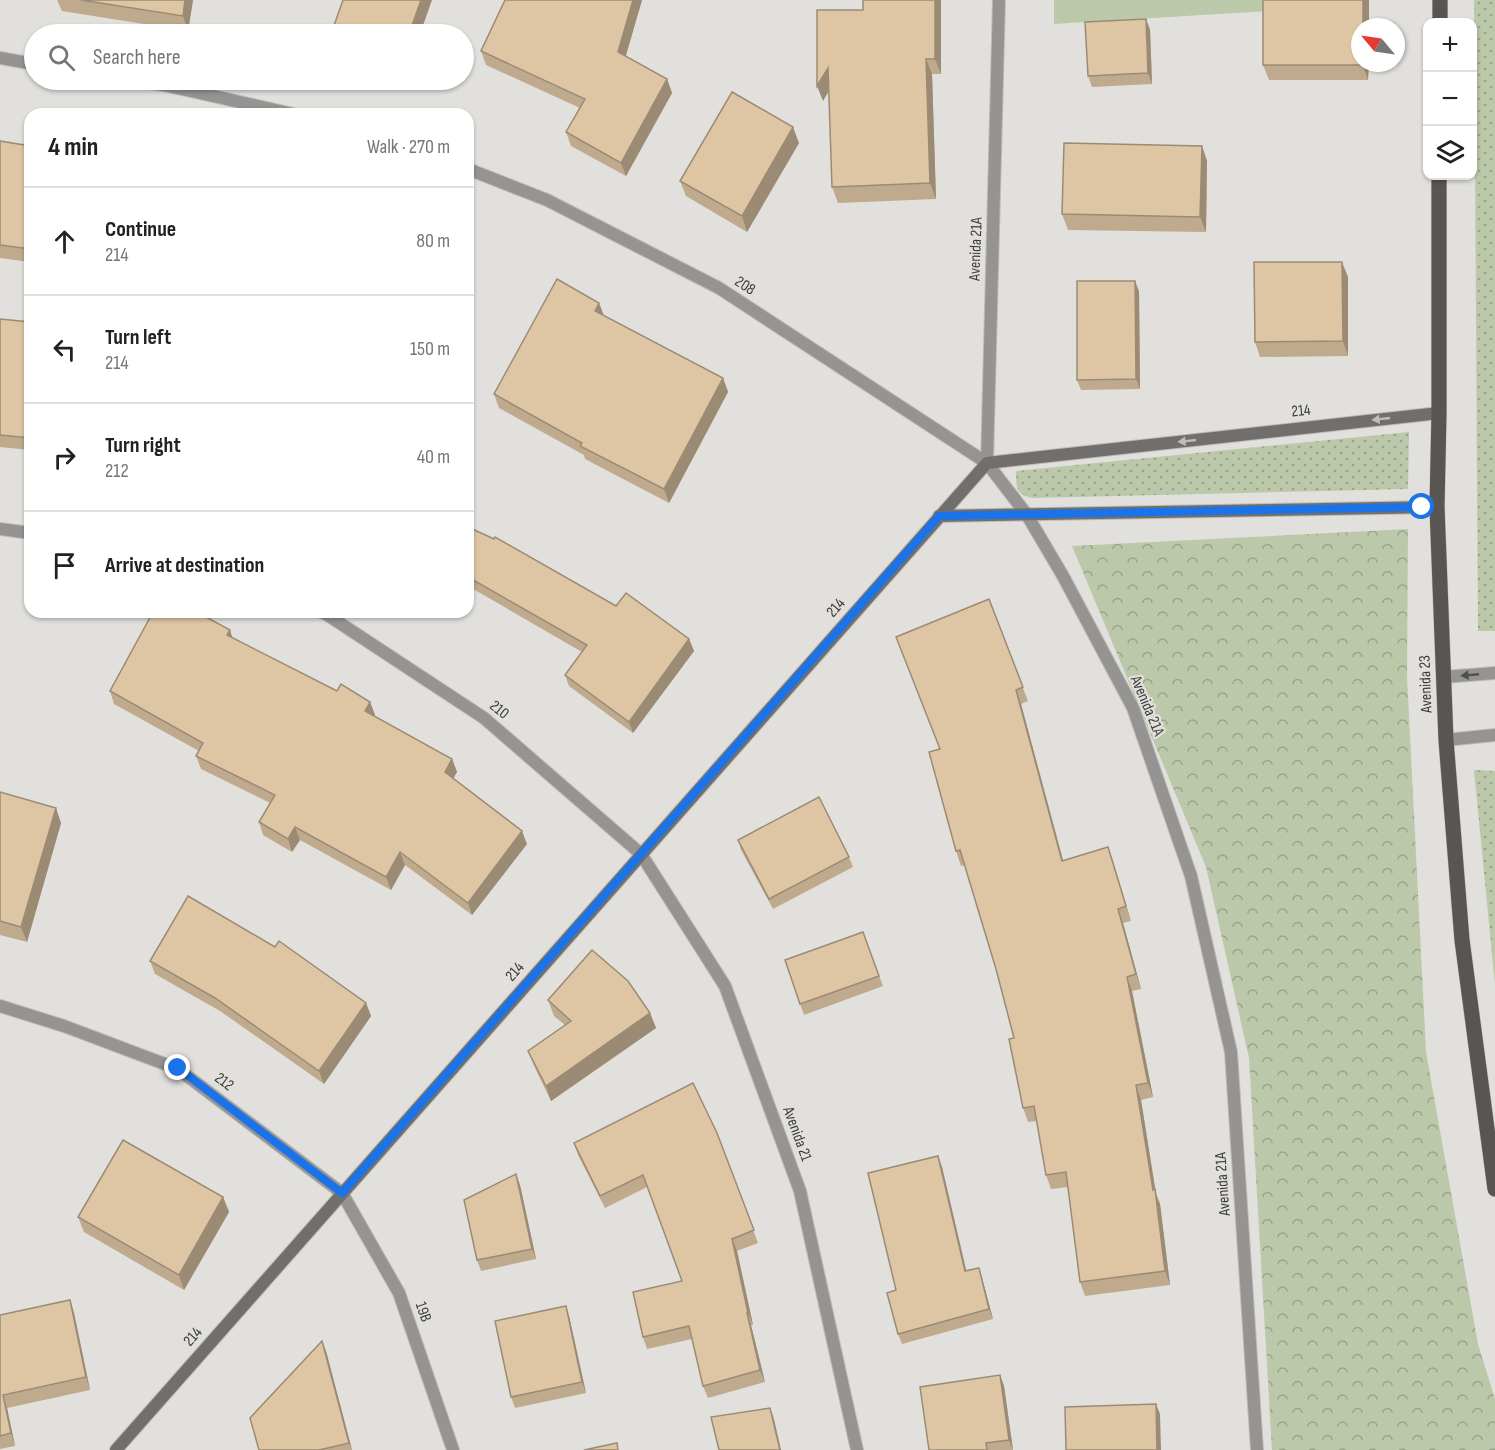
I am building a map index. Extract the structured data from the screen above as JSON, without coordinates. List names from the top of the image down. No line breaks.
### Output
{"streets":{"main road":["Avenida 23"],"street":["Avenida 21A","208","214","210","212","Avenida 21","19B"]},"crossings":[["Avenida 21A","208"],["Avenida 21A","214"],["208","214"],["214","Avenida 23"],["214","210"],["214","212"],["214","Avenida 21"],["214","19B"],["210","Avenida 21"],["212","19B"]],"north":"top left","page":{"map_buttons":["+","−"],"search":"Search here","heading":["4 min","Walk · 270 m"],"list":[["Continue","214","80 m"],["Turn left","214","150 m"],["Turn right","212","40 m"],"Arrive at destination"]}}
